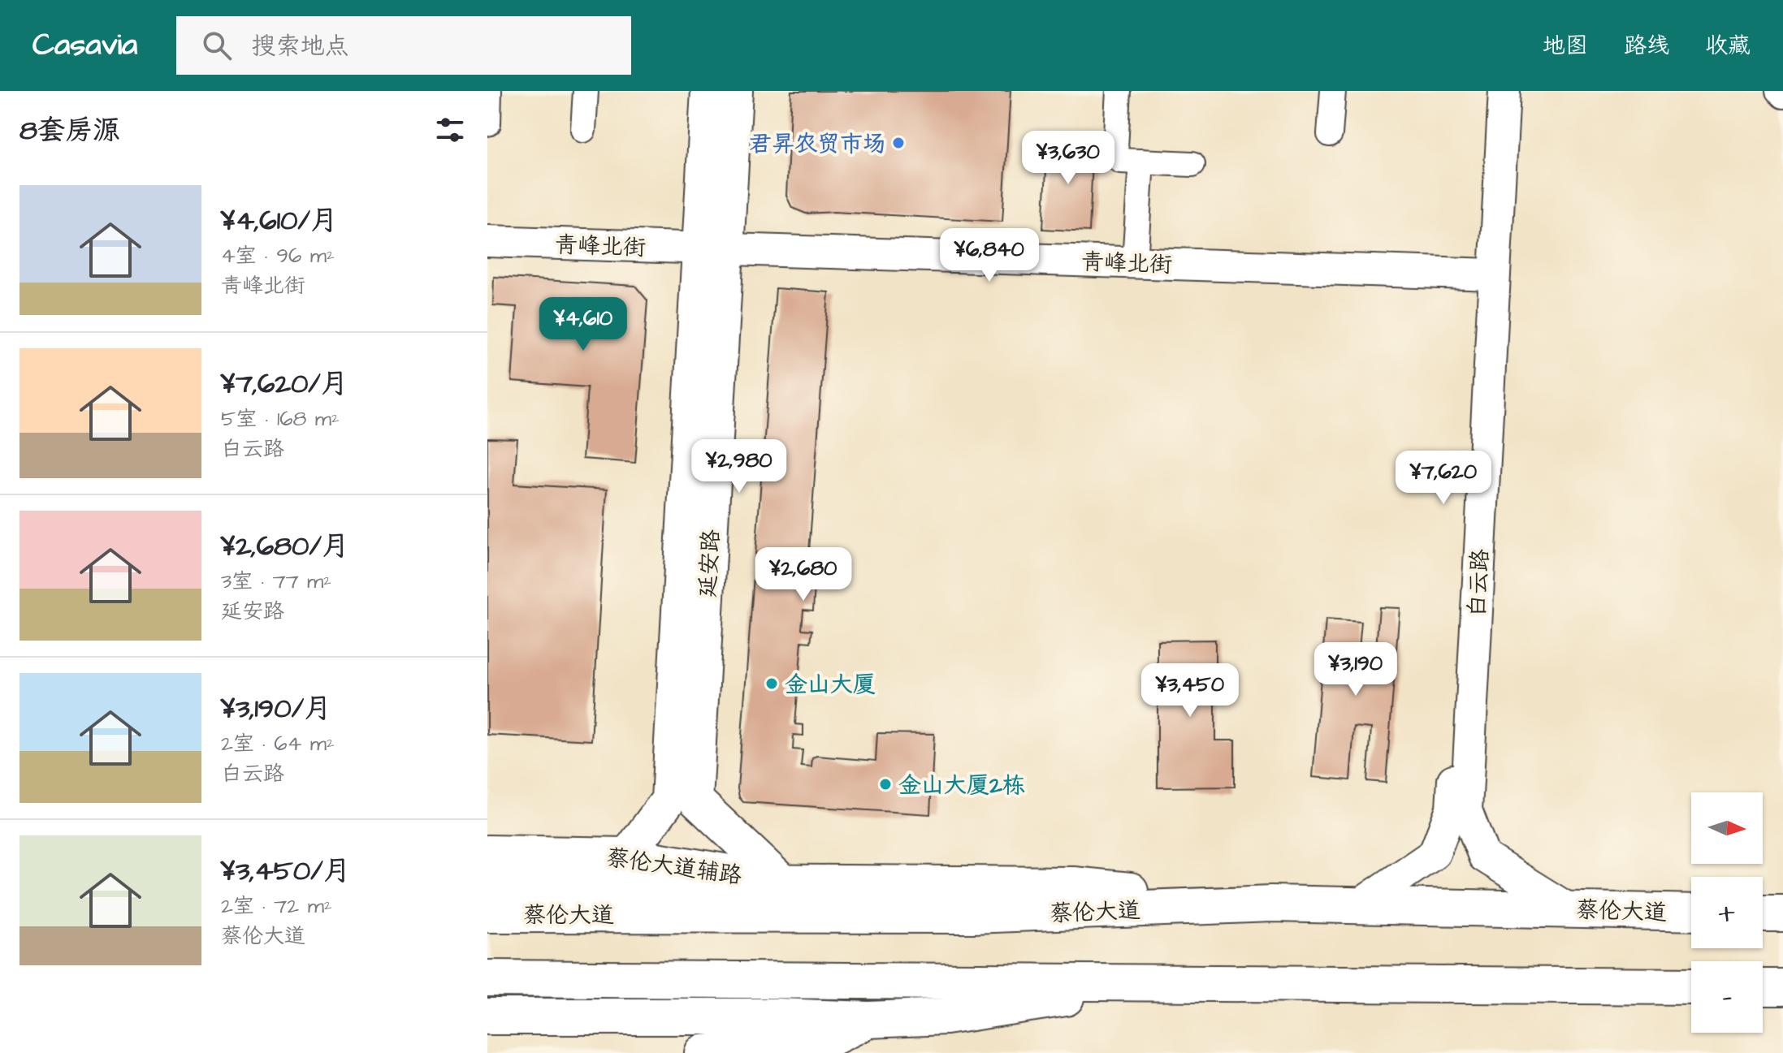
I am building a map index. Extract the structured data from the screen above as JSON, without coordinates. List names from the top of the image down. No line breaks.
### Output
{"streets":{"main road":["延安路","蔡伦大道辅路","蔡伦大道"],"street":["青峰北街","白云路"]},"crossings":[["青峰北街","延安路"],["青峰北街","白云路"],["延安路","蔡伦大道辅路"],["白云路","蔡伦大道"]],"places":["君昇农贸市场","金山大厦","金山大厦2栋"],"north":"right","page":{"header":"Casavia","search":"搜索地点","nav":["地图","路线","收藏"],"heading":"8套房源","price":["¥3,630","¥6,840","¥4,610","¥2,980","¥7,620","¥2,680","¥3,190","¥3,450"],"list":[{"name":"¥4,610/月","note":"4室 · 96 m² · 青峰北街"},{"name":"¥7,620/月","note":"5室 · 168 m² · 白云路"},{"name":"¥2,680/月","note":"3室 · 77 m² · 延安路"},{"name":"¥3,190/月","note":"2室 · 64 m² · 白云路"},{"name":"¥3,450/月","note":"2室 · 72 m² · 蔡伦大道"}],"map_buttons":["+","−"]}}
